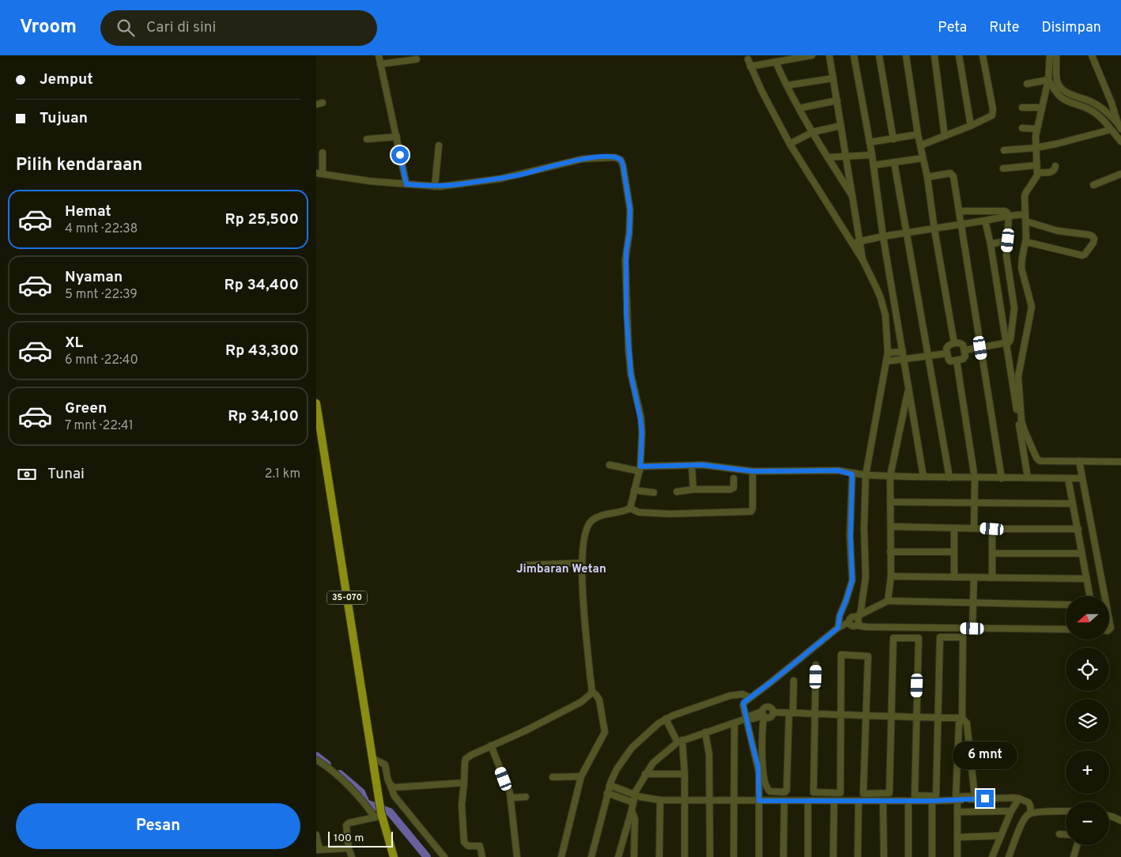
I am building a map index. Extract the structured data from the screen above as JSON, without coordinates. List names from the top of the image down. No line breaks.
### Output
{"streets":{"main road":["35-070"]},"districts":["Jimbaran Wetan"],"scale_bar":"100 m","north":"left","page":{"header":"Vroom","search":"Cari di sini","nav":["Peta","Rute","Disimpan"],"banner":["Jemput","Tujuan"],"heading":"Pilih kendaraan","list":[{"name":"Hemat","note":"4 mnt · 22:38","value":"Rp 25,500"},{"name":"Nyaman","note":"5 mnt · 22:39","value":"Rp 34,400"},{"name":"XL","note":"6 mnt · 22:40","value":"Rp 43,300"},{"name":"Green","note":"7 mnt · 22:41","value":"Rp 34,100"}],"pay":["Tunai","2.1 km"],"map_buttons":["+","−"],"bubble":"6 mnt","buttons":"Pesan","scale":"100 m"}}
